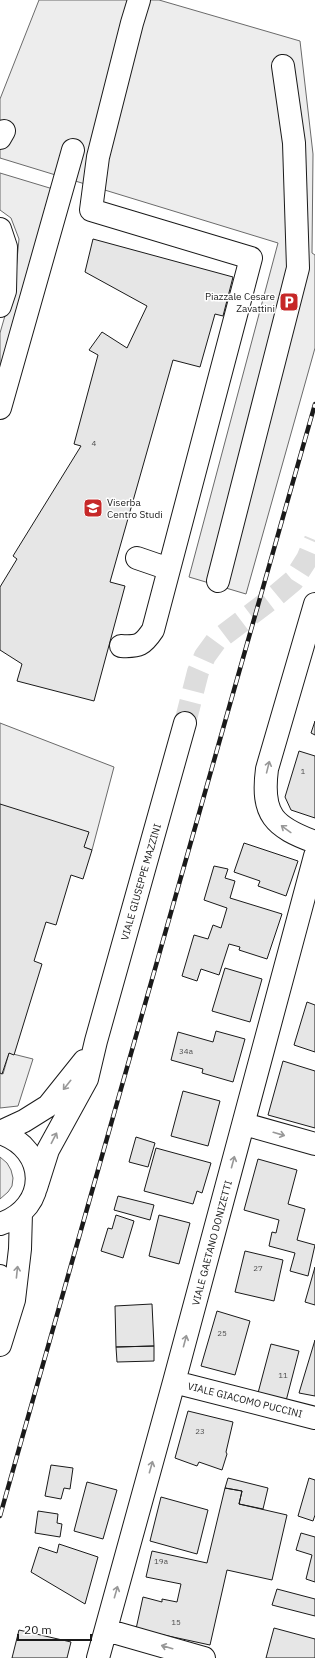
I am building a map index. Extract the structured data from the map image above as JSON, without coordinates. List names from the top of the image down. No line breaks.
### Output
{"streets":{"street":["VIALE GIUSEPPE MAZZINI","VIALE GAETANO DONIZETTI","VIALE GIACOMO PUCCINI"]},"crossings":[["VIALE GAETANO DONIZETTI","VIALE GIACOMO PUCCINI"]],"places":{"parking":["Piazzale Cesare Zavattini"],"school or university":["Viserba Centro Studi"]},"house_numbers":["4","1","34a","27","25","11","23","19a","15"],"scale_bar":"20 m"}
